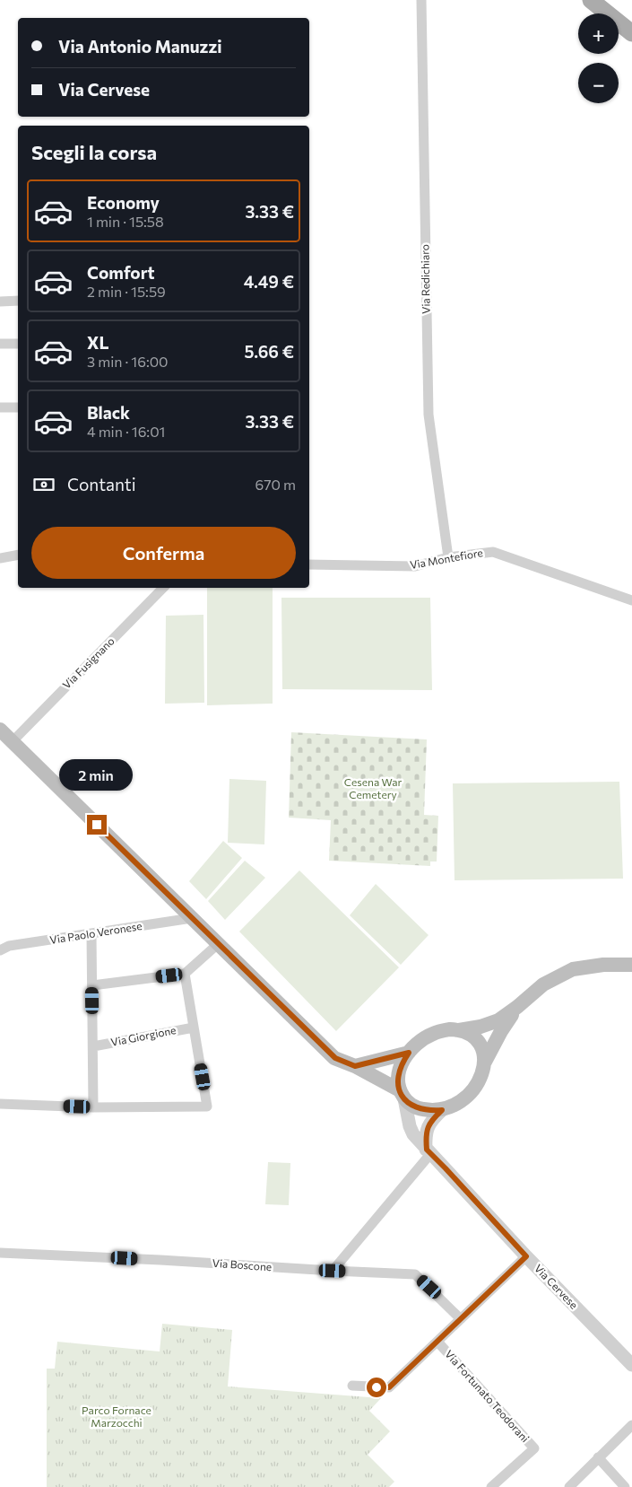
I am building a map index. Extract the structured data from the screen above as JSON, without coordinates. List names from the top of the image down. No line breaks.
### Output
{"streets":{"street":["Via Redichiaro","Via Montefiore","Via Fusignano","Via Paolo Veronese","Via Giorgione","Via Boscone","Via Cervese","Via Fortunato Teodorani"]},"crossings":[["Via Redichiaro","Via Montefiore"]],"parks":["Cesena War Cemetery","Parco Fornace Marzocchi"],"page":{"map_buttons":["+","−"],"banner":["Via Antonio Manuzzi","Via Cervese"],"heading":"Scegli la corsa","list":[{"name":"Economy","note":"1 min · 15:58","value":"3.33 €"},{"name":"Comfort","note":"2 min · 15:59","value":"4.49 €"},{"name":"XL","note":"3 min · 16:00","value":"5.66 €"},{"name":"Black","note":"4 min · 16:01","value":"3.33 €"}],"pay":["Contanti","670 m"],"buttons":"Conferma","bubble":"2 min"}}
